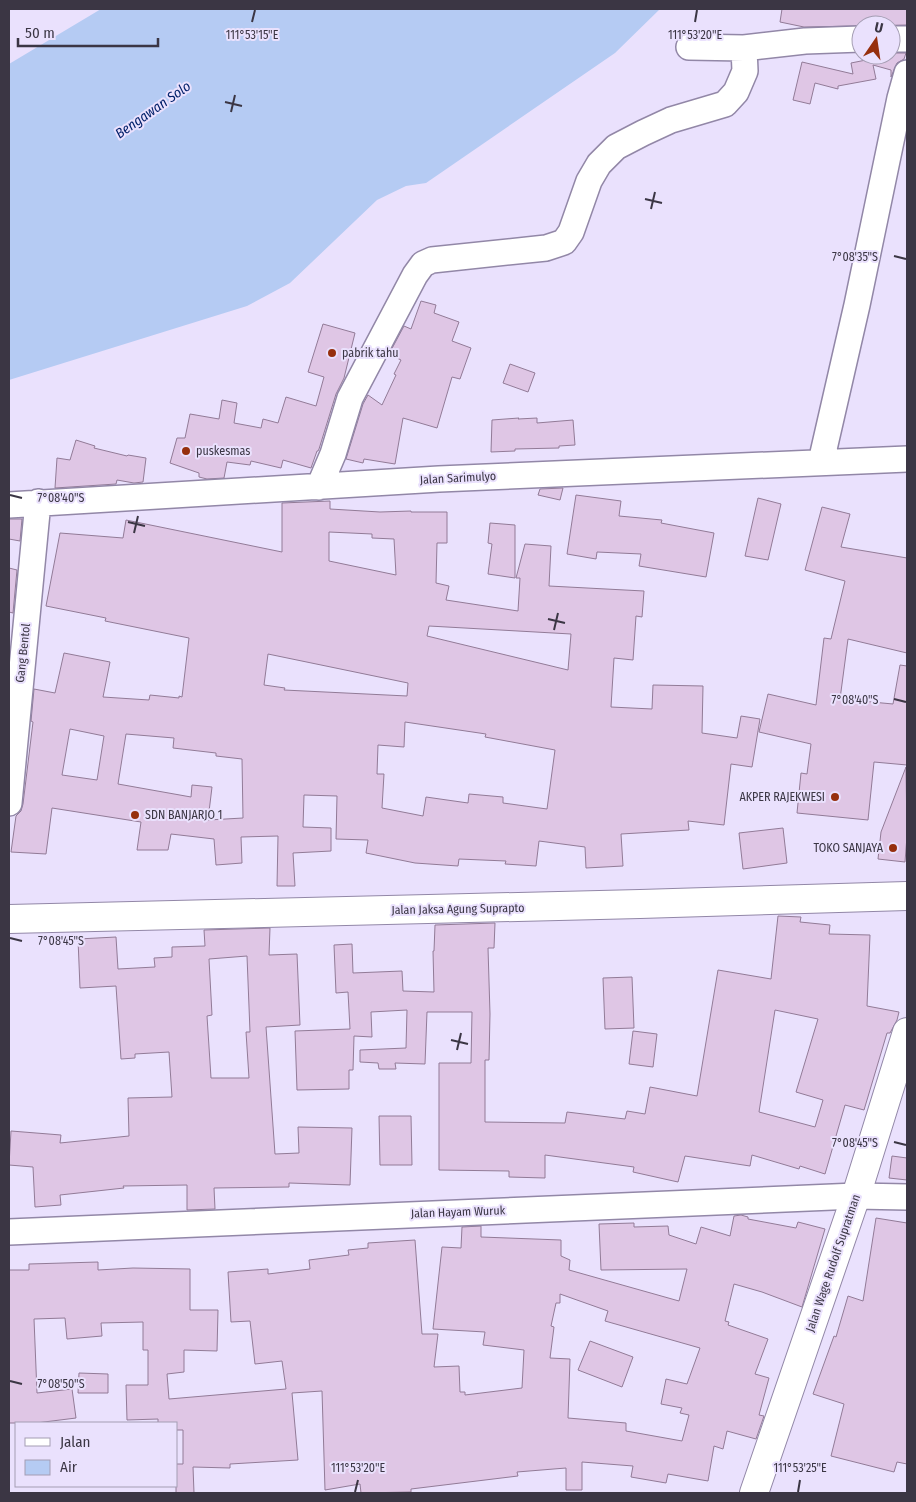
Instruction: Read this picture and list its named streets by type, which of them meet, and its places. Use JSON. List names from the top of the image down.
{
  "streets": {
    "main road": ["Jalan Jaksa Agung Suprapto", "Jalan Wage Rudolf Supratman"],
    "street": ["Jalan Sarimulyo", "Gang Bentol", "Jalan Hayam Wuruk"]
  },
  "crossings": [
    ["Jalan Sarimulyo", "Gang Bentol"],
    ["Jalan Hayam Wuruk", "Jalan Wage Rudolf Supratman"]
  ],
  "water": ["Bengawan Solo"],
  "places": [
    "pabrik tahu",
    "puskesmas",
    "AKPER RAJEKWESI",
    "SDN BANJARJO 1",
    "TOKO SANJAYA"
  ],
  "legend": ["Jalan", "Air"],
  "scale_bar": "50 m",
  "north": "top",
  "coordinates": [
    "111°53'15\"E",
    "111°53'20\"E",
    "7°08'35\"S",
    "7°08'40\"S",
    "7°08'45\"S",
    "7°08'50\"S",
    "111°53'25\"E"
  ]
}
